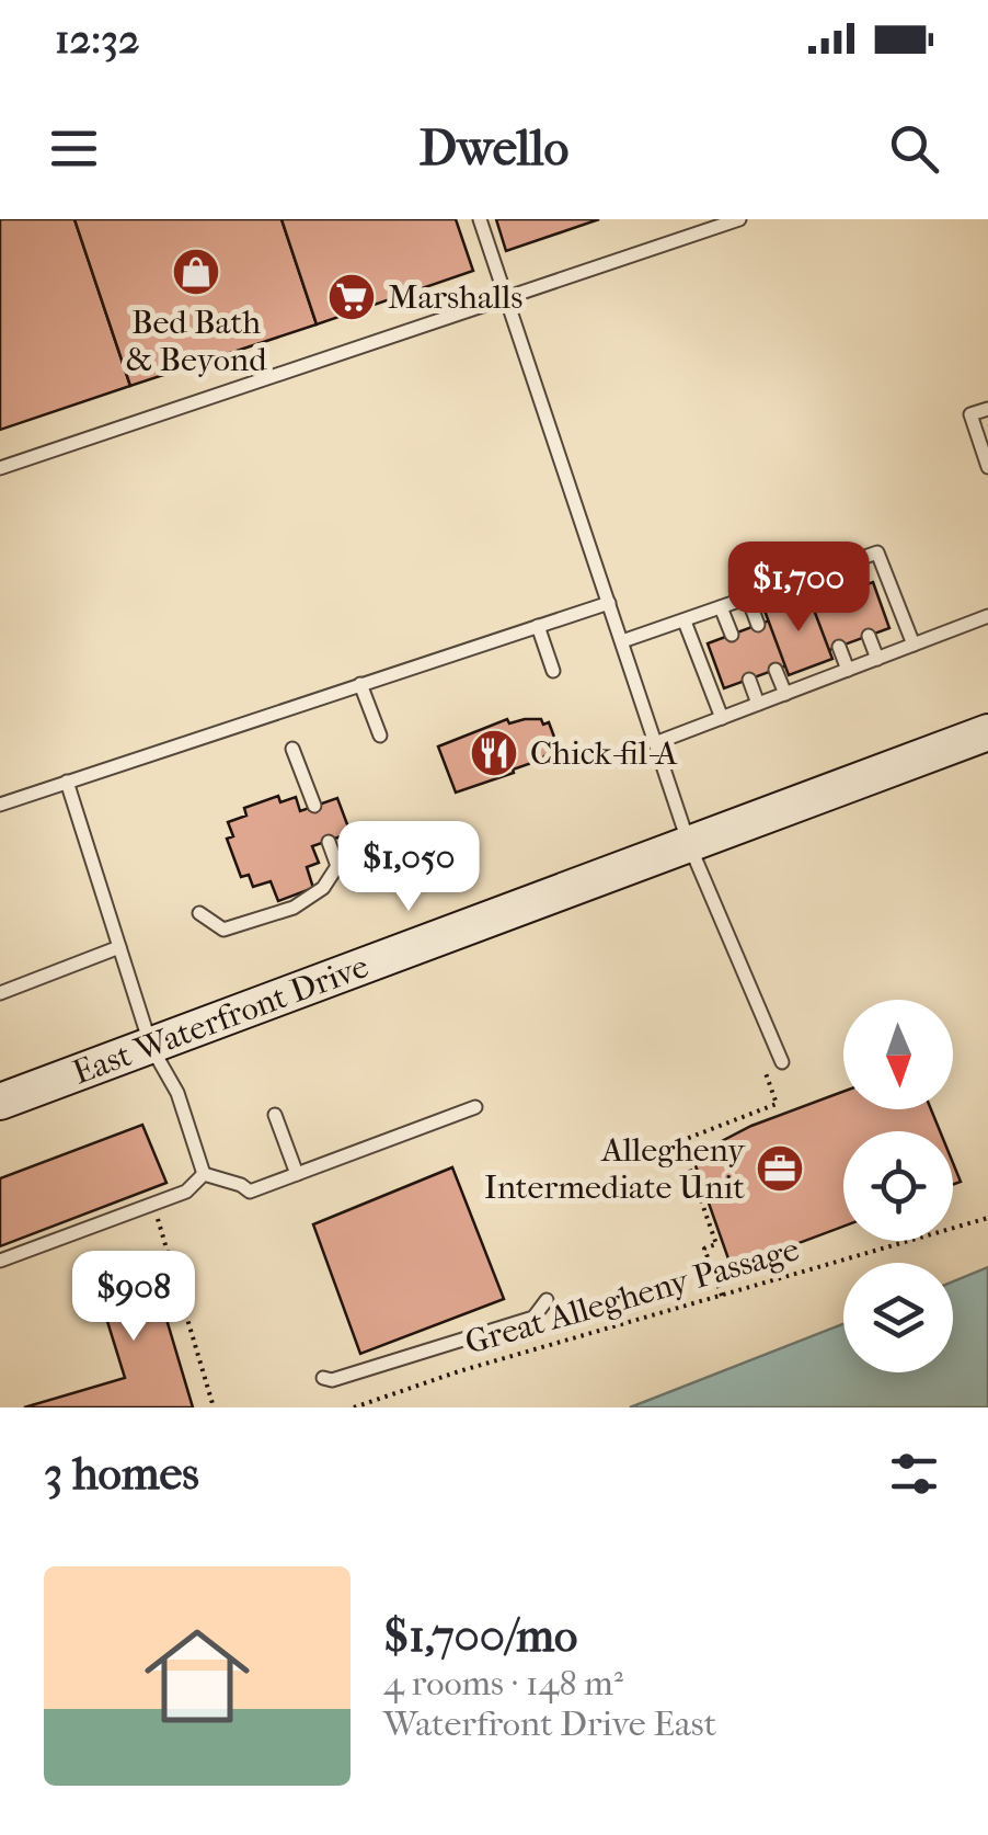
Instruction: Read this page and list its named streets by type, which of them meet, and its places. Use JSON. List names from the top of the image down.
{
  "streets": {
    "street": ["East Waterfront Drive"],
    "path": ["Great Allegheny Passage"]
  },
  "places": {
    "shop": ["Bed Bath & Beyond"],
    "supermarket": ["Marshalls"],
    "restaurant": ["Chick-fil-A"],
    "office": ["Allegheny Intermediate Unit"]
  },
  "north": "bottom",
  "page": {
    "status": "12:32",
    "header": "Dwello",
    "price": ["$1,700", "$1,050", "$908"],
    "heading": "3 homes",
    "list": [
      {
        "name": "$1,700/mo",
        "note": "4 rooms · 148 m² · Waterfront Drive East"
      }
    ]
  }
}
